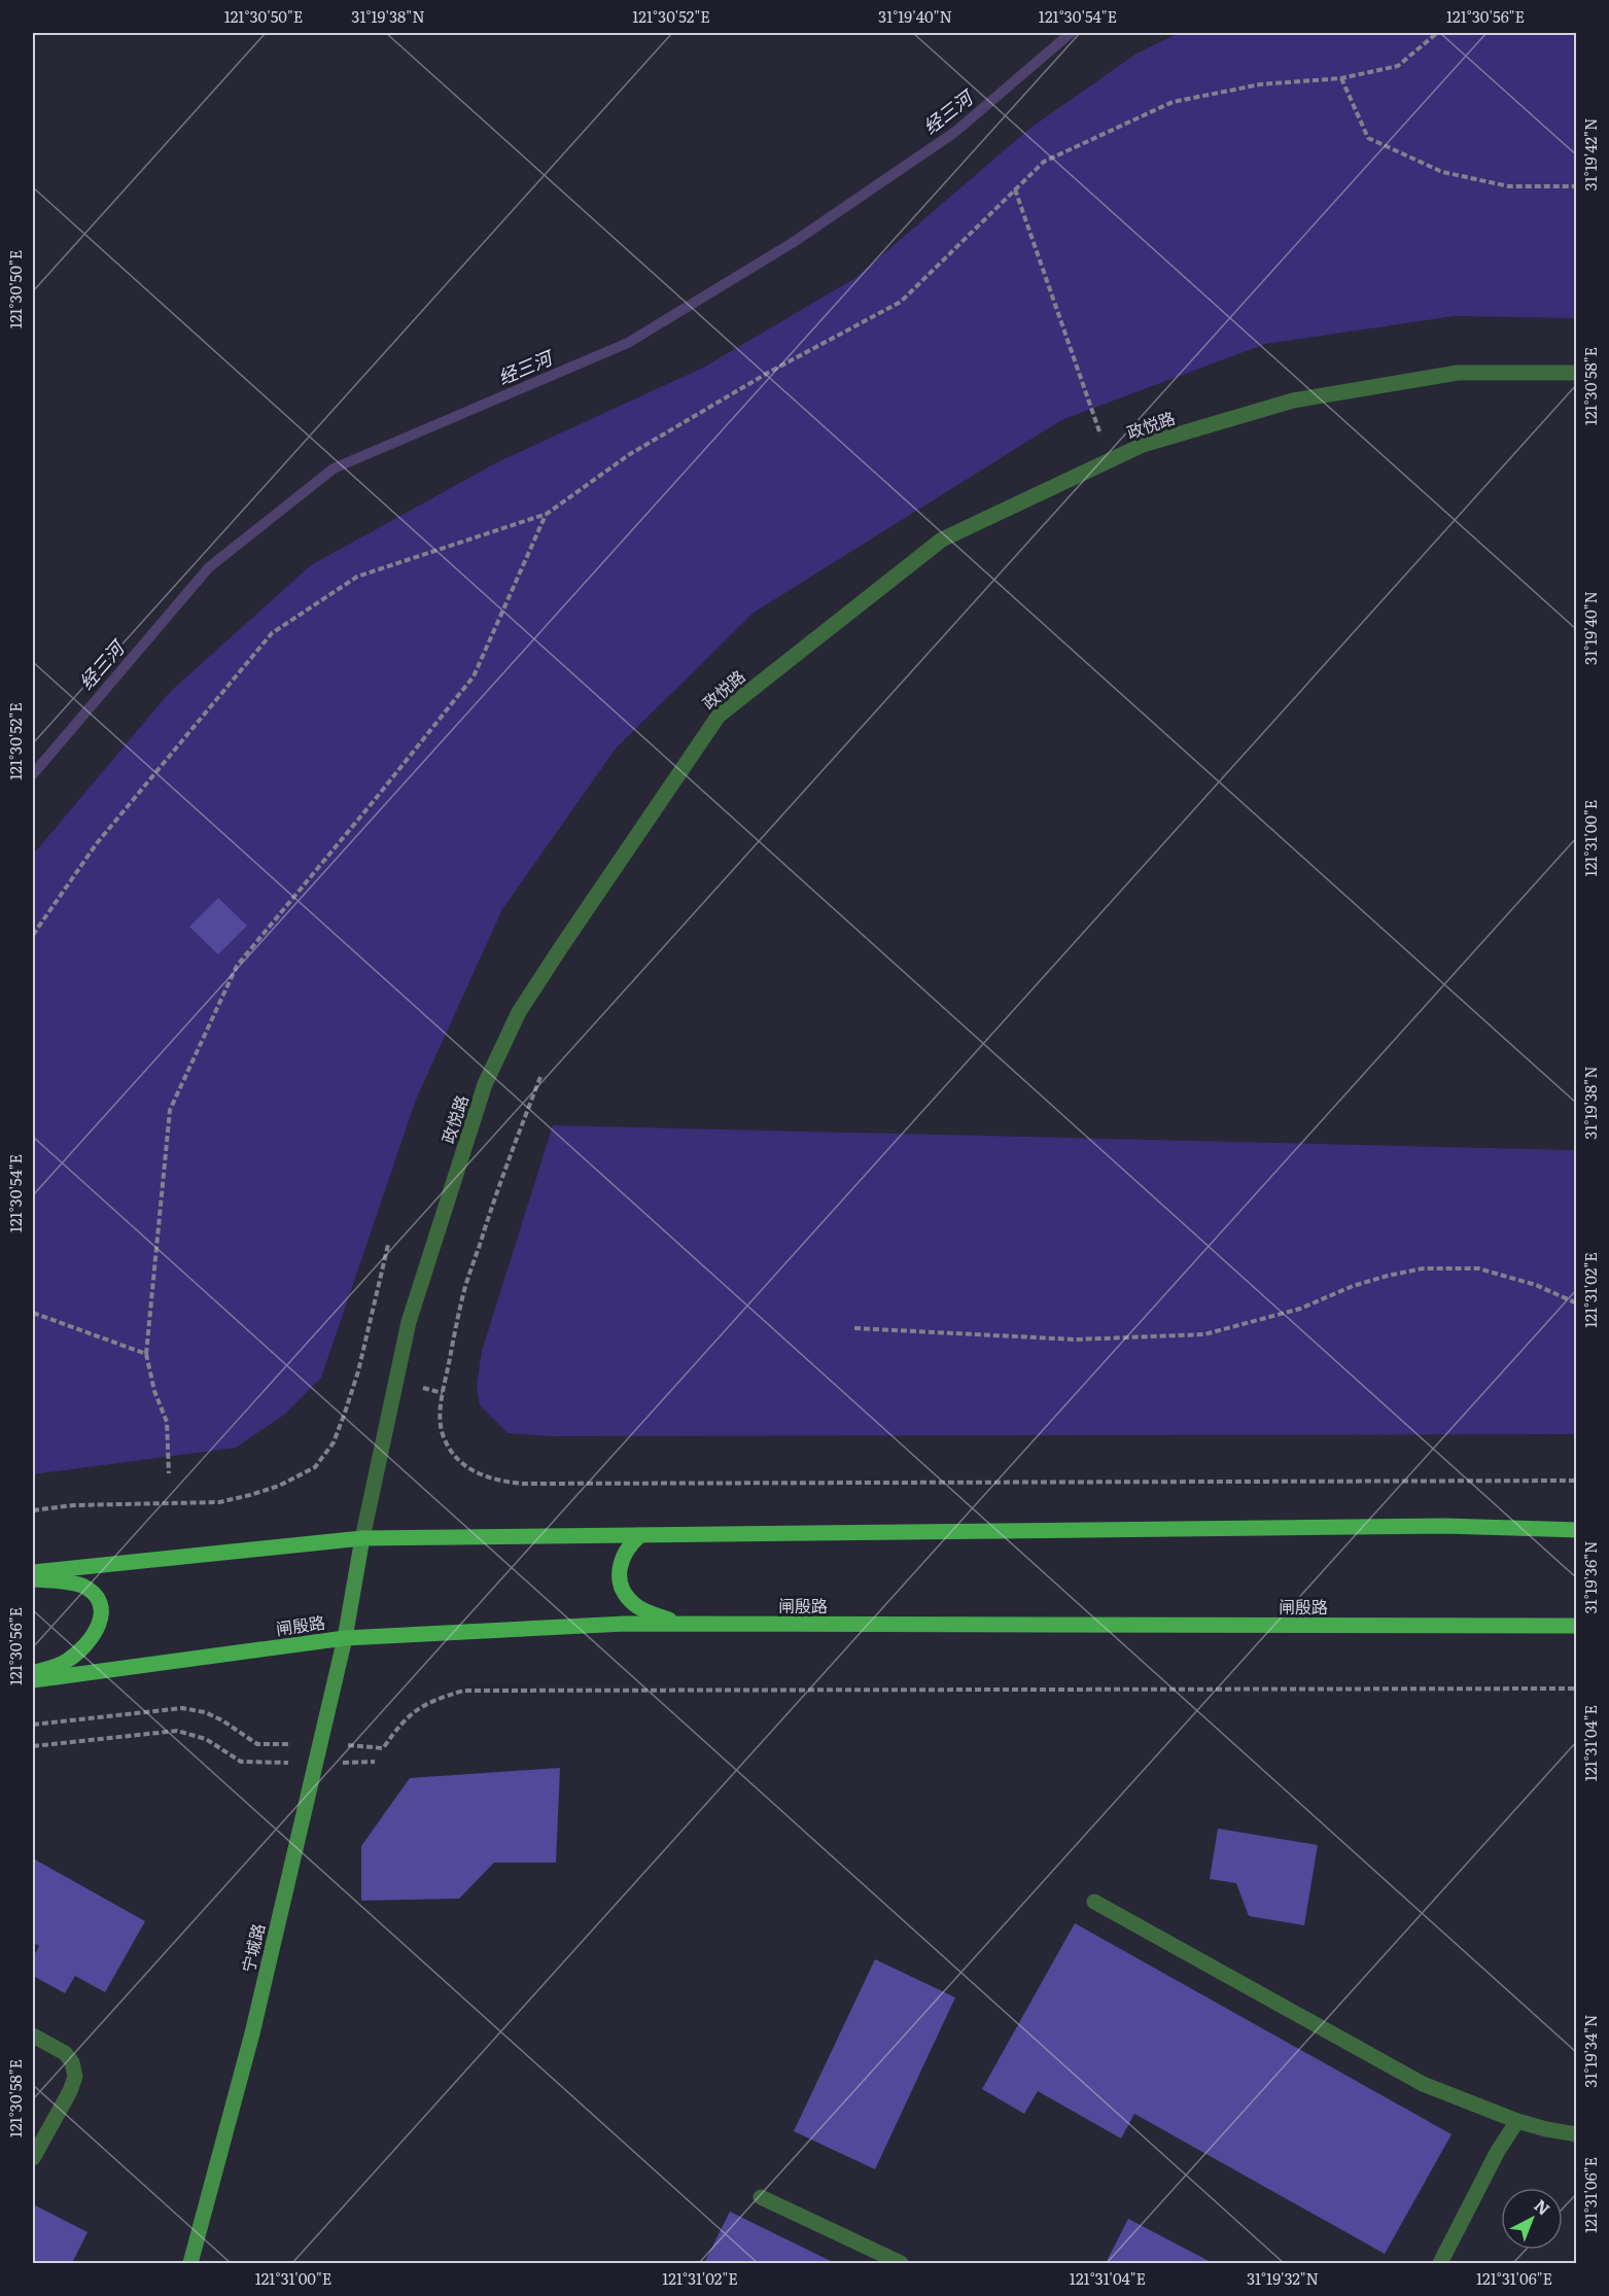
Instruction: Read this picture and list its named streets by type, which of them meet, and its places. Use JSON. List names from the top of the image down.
{
  "streets": {
    "main road": ["闸殷路"],
    "street": ["政悦路", "宁城路"]
  },
  "crossings": [
    ["政悦路", "宁城路"],
    ["闸殷路", "宁城路"]
  ],
  "water": ["经三河"],
  "north": "top right",
  "coordinates": [
    "121°30'50\"E",
    "31°19'38\"N",
    "121°30'52\"E",
    "31°19'40\"N",
    "121°30'54\"E",
    "121°30'56\"E",
    "31°19'42\"N",
    "121°30'58\"E",
    "121°31'00\"E",
    "121°31'02\"E",
    "31°19'36\"N",
    "121°31'04\"E",
    "31°19'34\"N",
    "121°31'06\"E",
    "31°19'32\"N"
  ]
}
